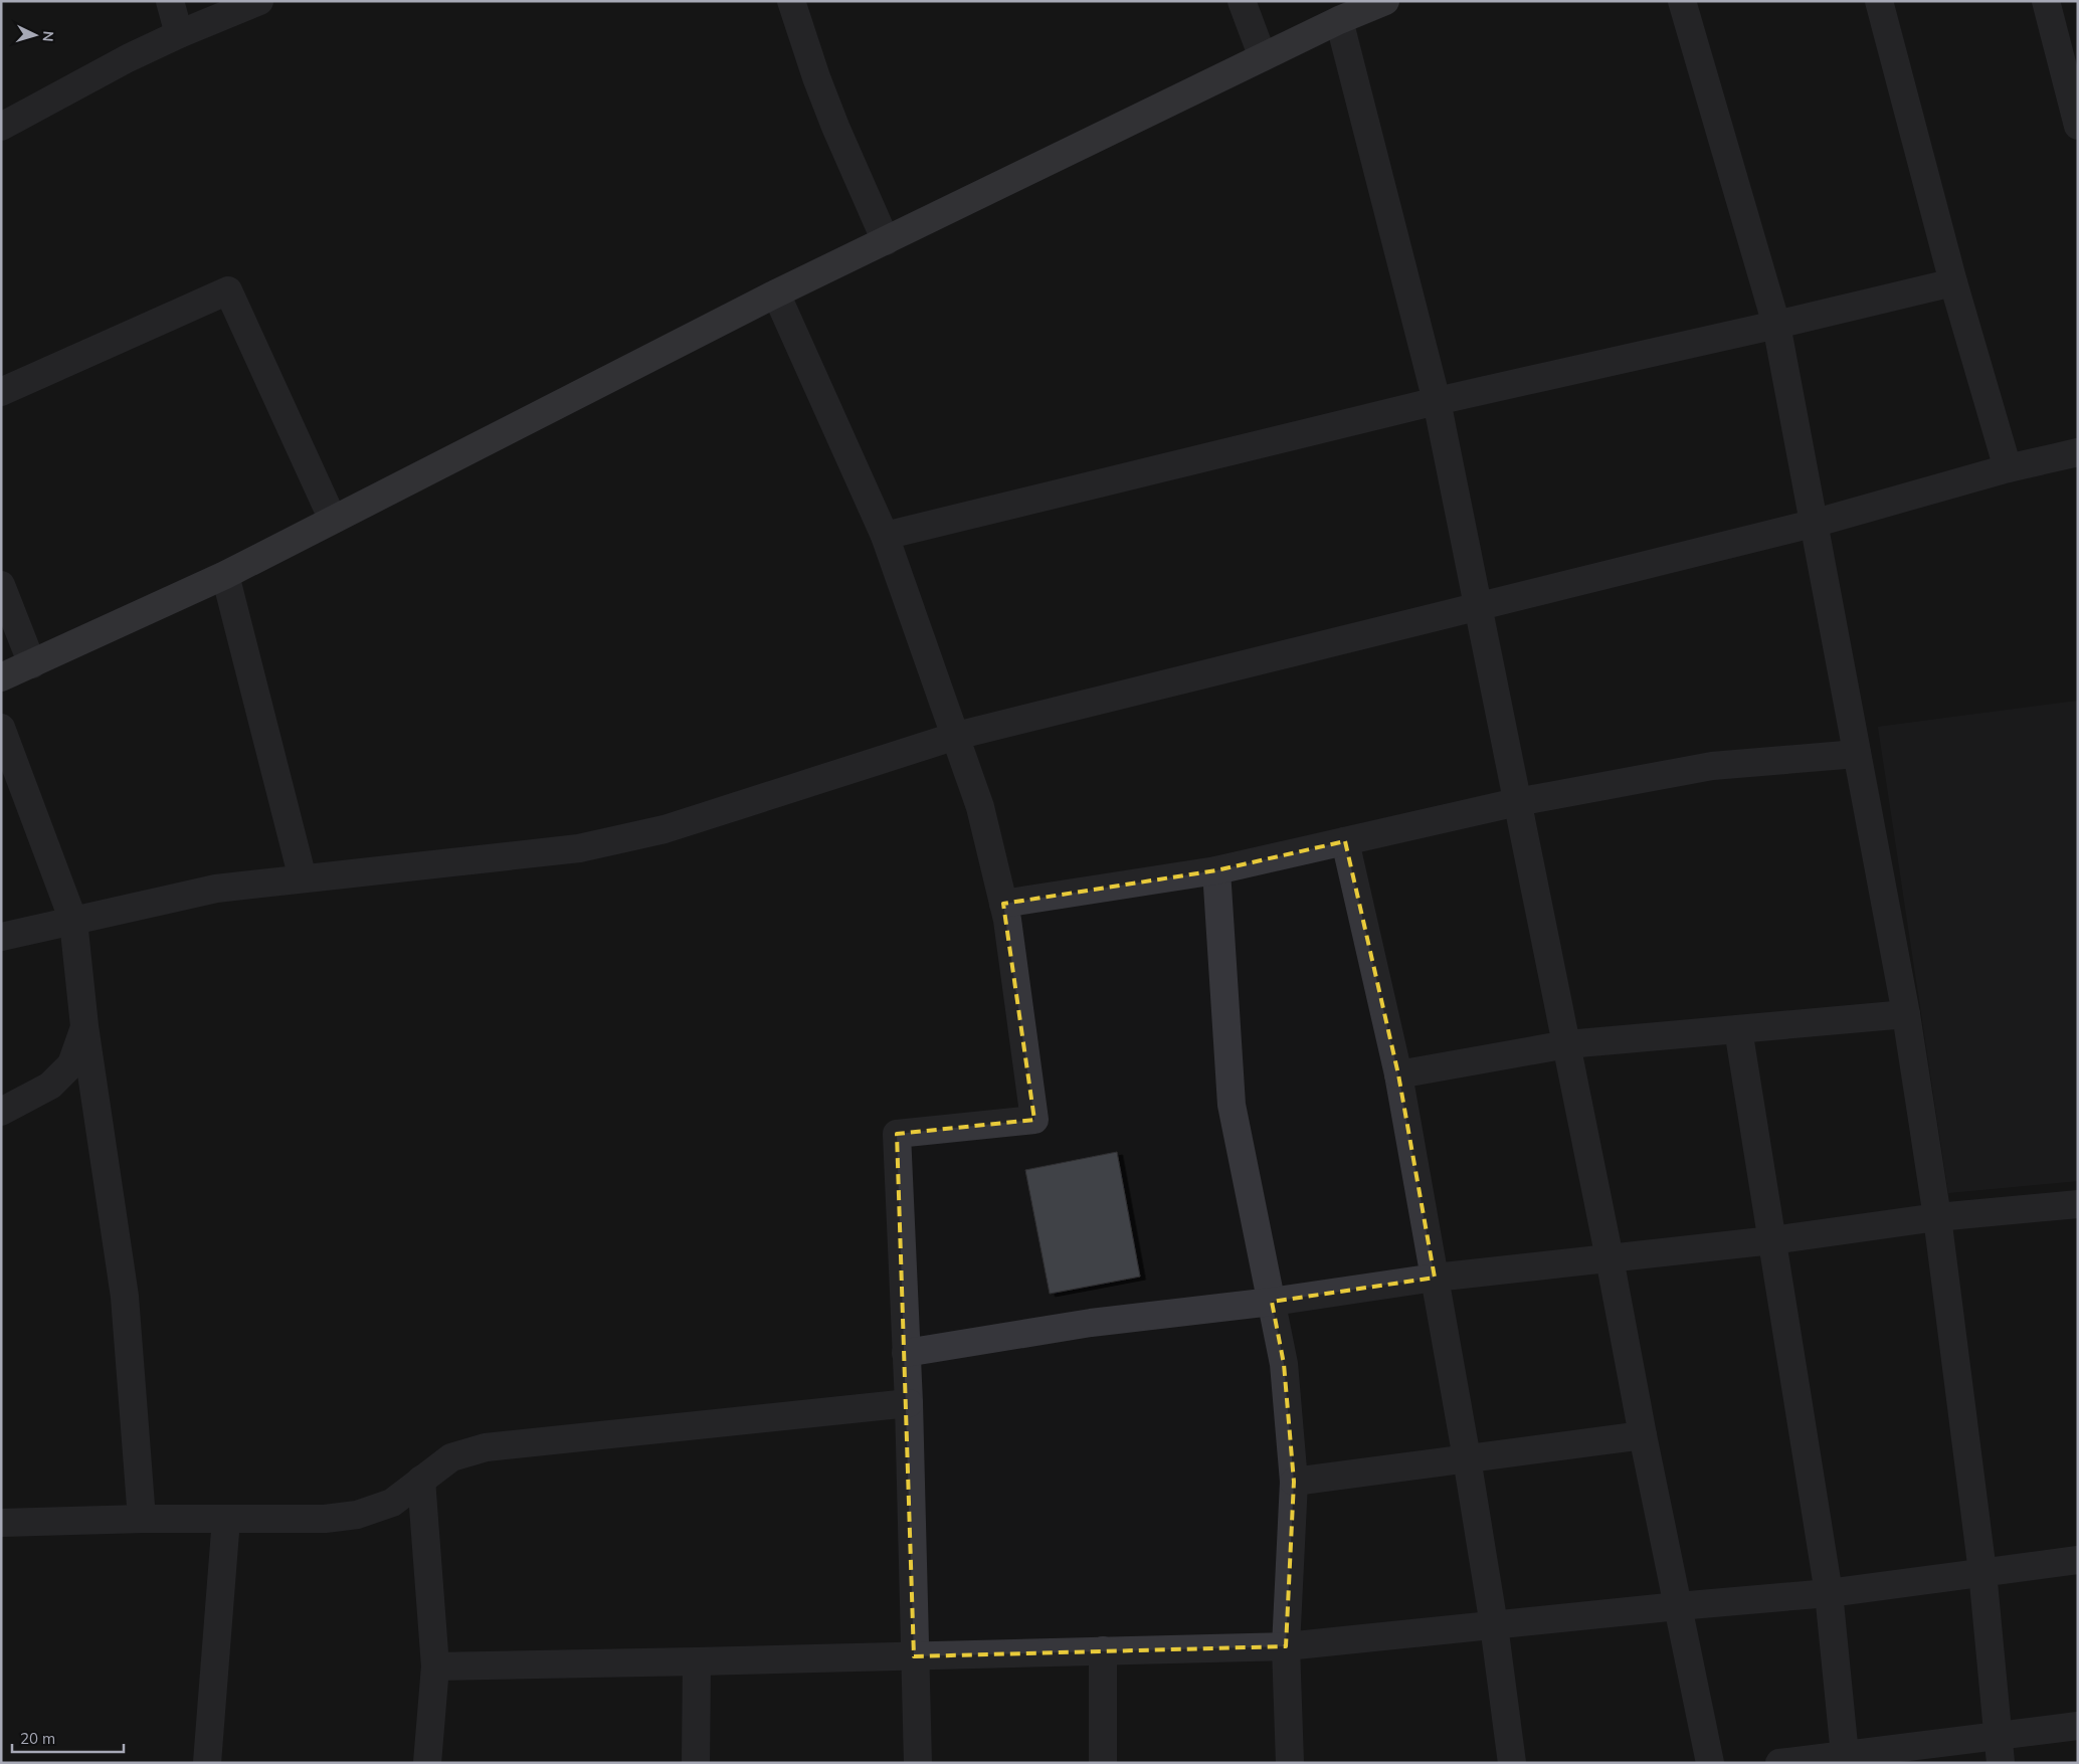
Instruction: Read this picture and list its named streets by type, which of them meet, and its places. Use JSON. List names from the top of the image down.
{
  "scale_bar": "20 m",
  "north": "right"
}
